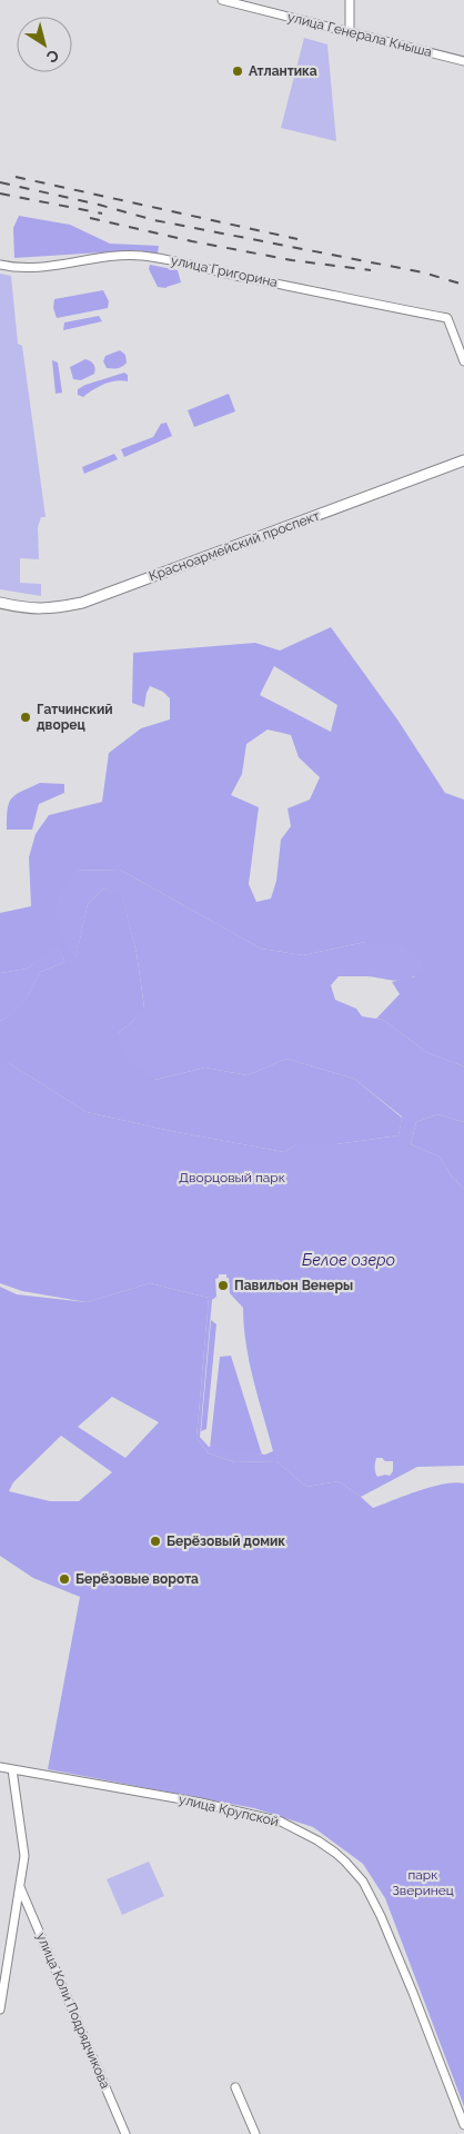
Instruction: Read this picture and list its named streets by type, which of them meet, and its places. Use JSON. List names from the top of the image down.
{
  "streets": {
    "main road": ["Красноармейский проспект"],
    "street": [
      "улица Генерала Кныша",
      "улица Григорина",
      "улица Крупской",
      "улица Коли Подрядчикова"
    ]
  },
  "water": ["Белое озеро"],
  "parks": ["Дворцовый парк", "парк Зверинец"],
  "places": [
    "Атлантика",
    "Гатчинский дворец",
    "Павильон Венеры",
    "Берёзовый домик",
    "Берёзовые ворота"
  ],
  "north": "bottom right"
}
